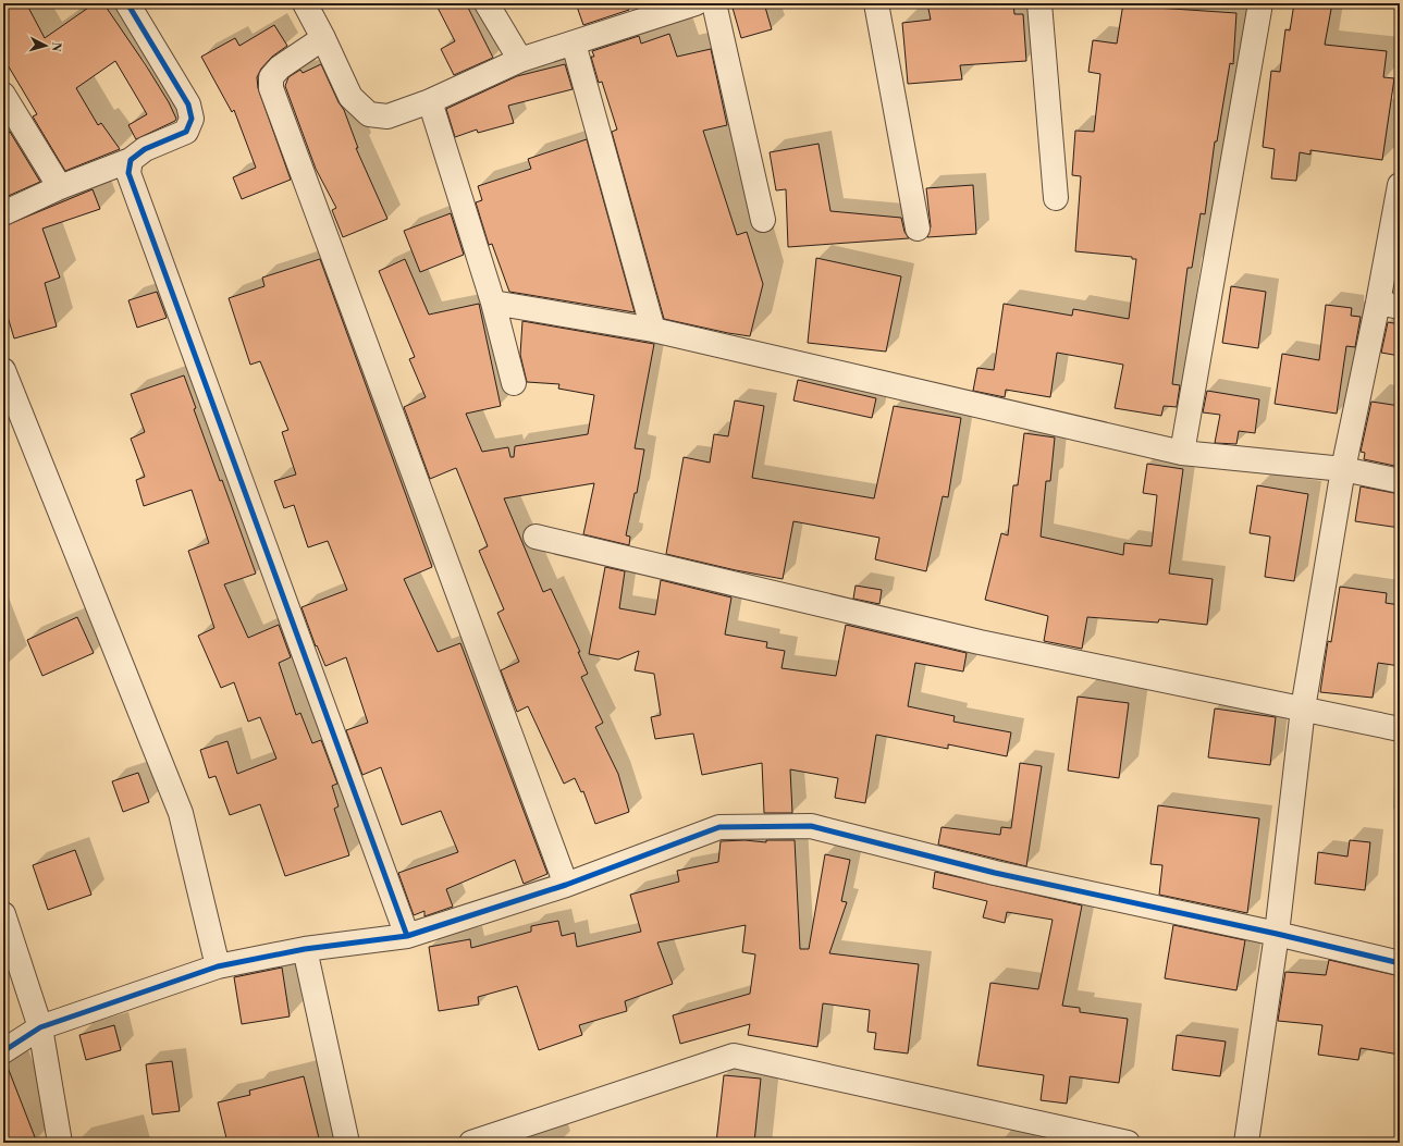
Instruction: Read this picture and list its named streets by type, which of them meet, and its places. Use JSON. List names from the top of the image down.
{
  "north": "right"
}
